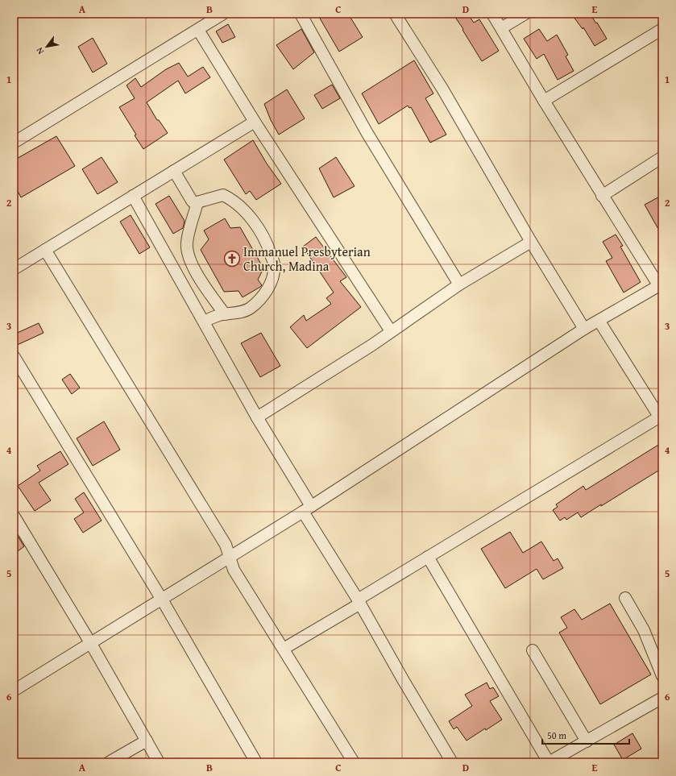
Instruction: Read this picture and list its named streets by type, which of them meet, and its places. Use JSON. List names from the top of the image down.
{
  "places": {
    "church": ["Immanuel Presbyterian Church, Madina"]
  },
  "scale_bar": "50 m",
  "north": "bottom left",
  "grid": {
    "columns": [
      "A",
      "B",
      "C",
      "D",
      "E"
    ],
    "rows": [
      "1",
      "2",
      "3",
      "4",
      "5",
      "6"
    ]
  }
}
